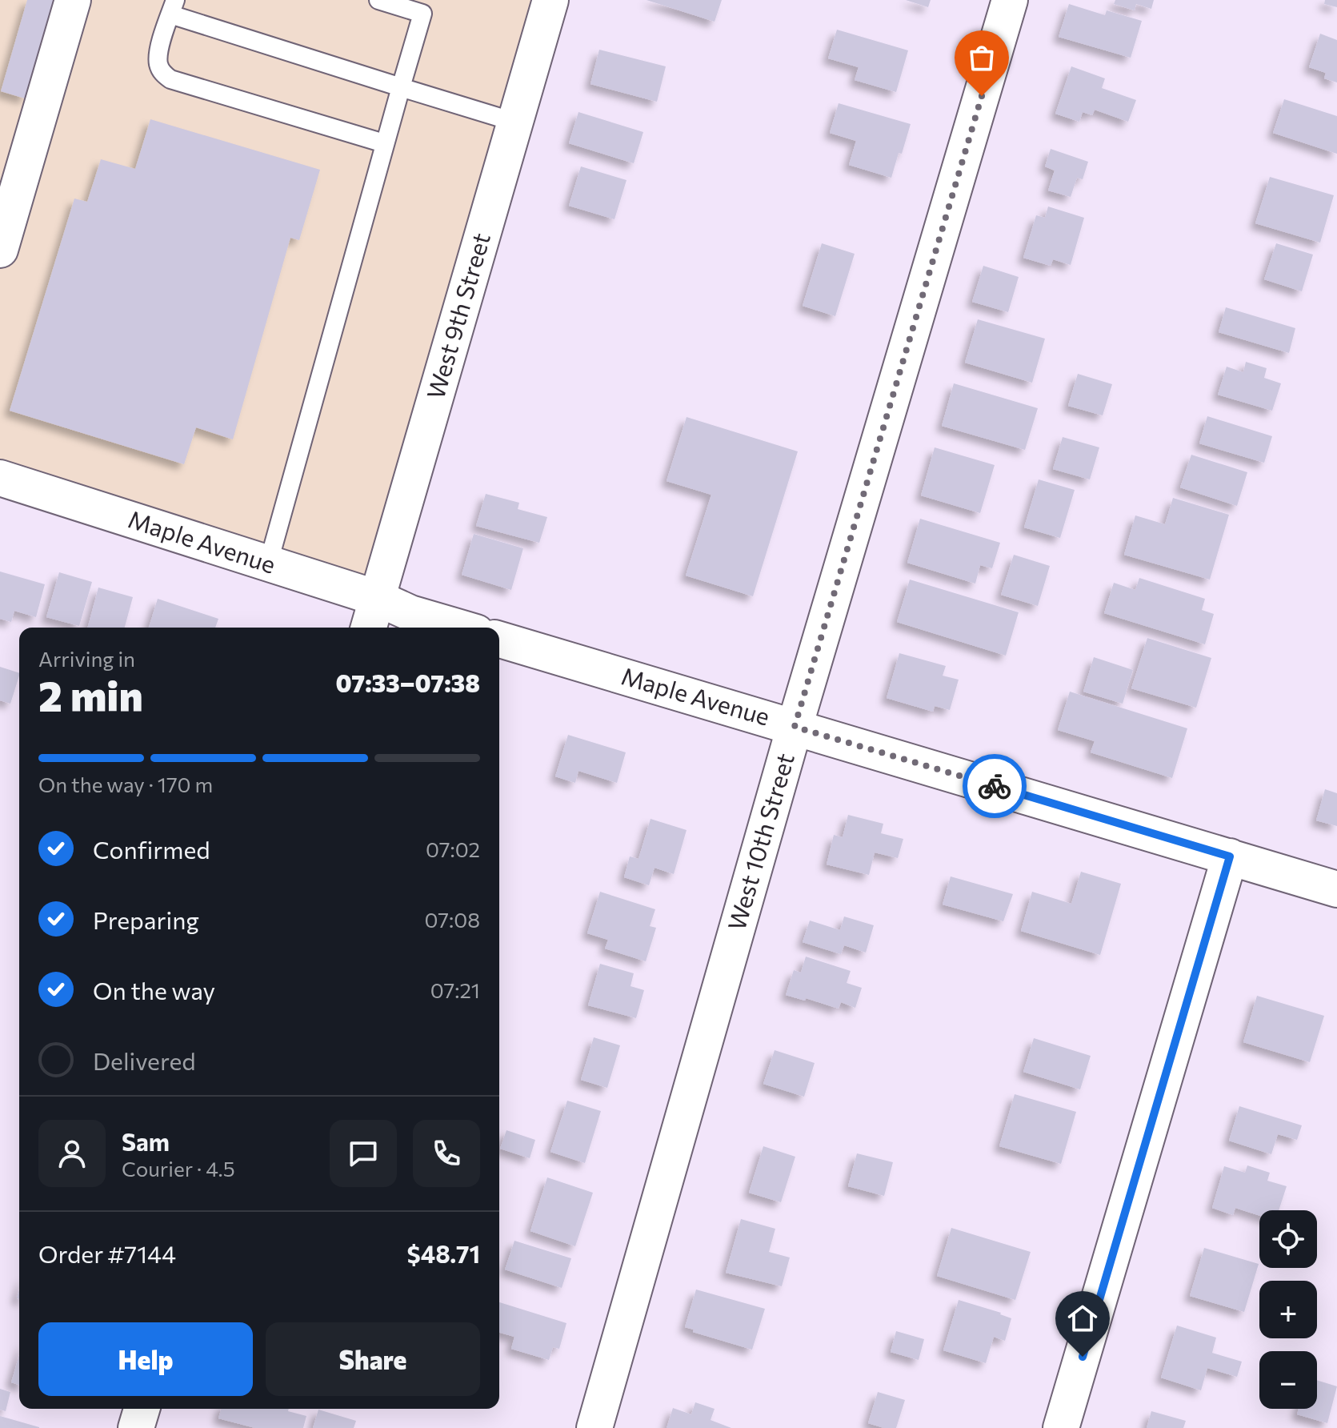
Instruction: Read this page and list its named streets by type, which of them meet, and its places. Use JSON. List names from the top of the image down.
{
  "streets": {
    "street": ["West 9th Street", "Maple Avenue", "West 10th Street"]
  },
  "crossings": [
    ["West 9th Street", "Maple Avenue"],
    ["Maple Avenue", "West 10th Street"]
  ],
  "page": {
    "heading": ["2 min", "Arriving in", "07:33–07:38"],
    "panel": [
      "Sam",
      "Courier · 4.5",
      "Order #7144",
      "$48.71"
    ],
    "bar": "On the way · 170 m",
    "list": [
      ["Confirmed", "07:02"],
      ["Preparing", "07:08"],
      ["On the way", "07:21"],
      "Delivered"
    ],
    "map_buttons": ["+", "−"],
    "buttons": ["Help", "Share"]
  }
}
